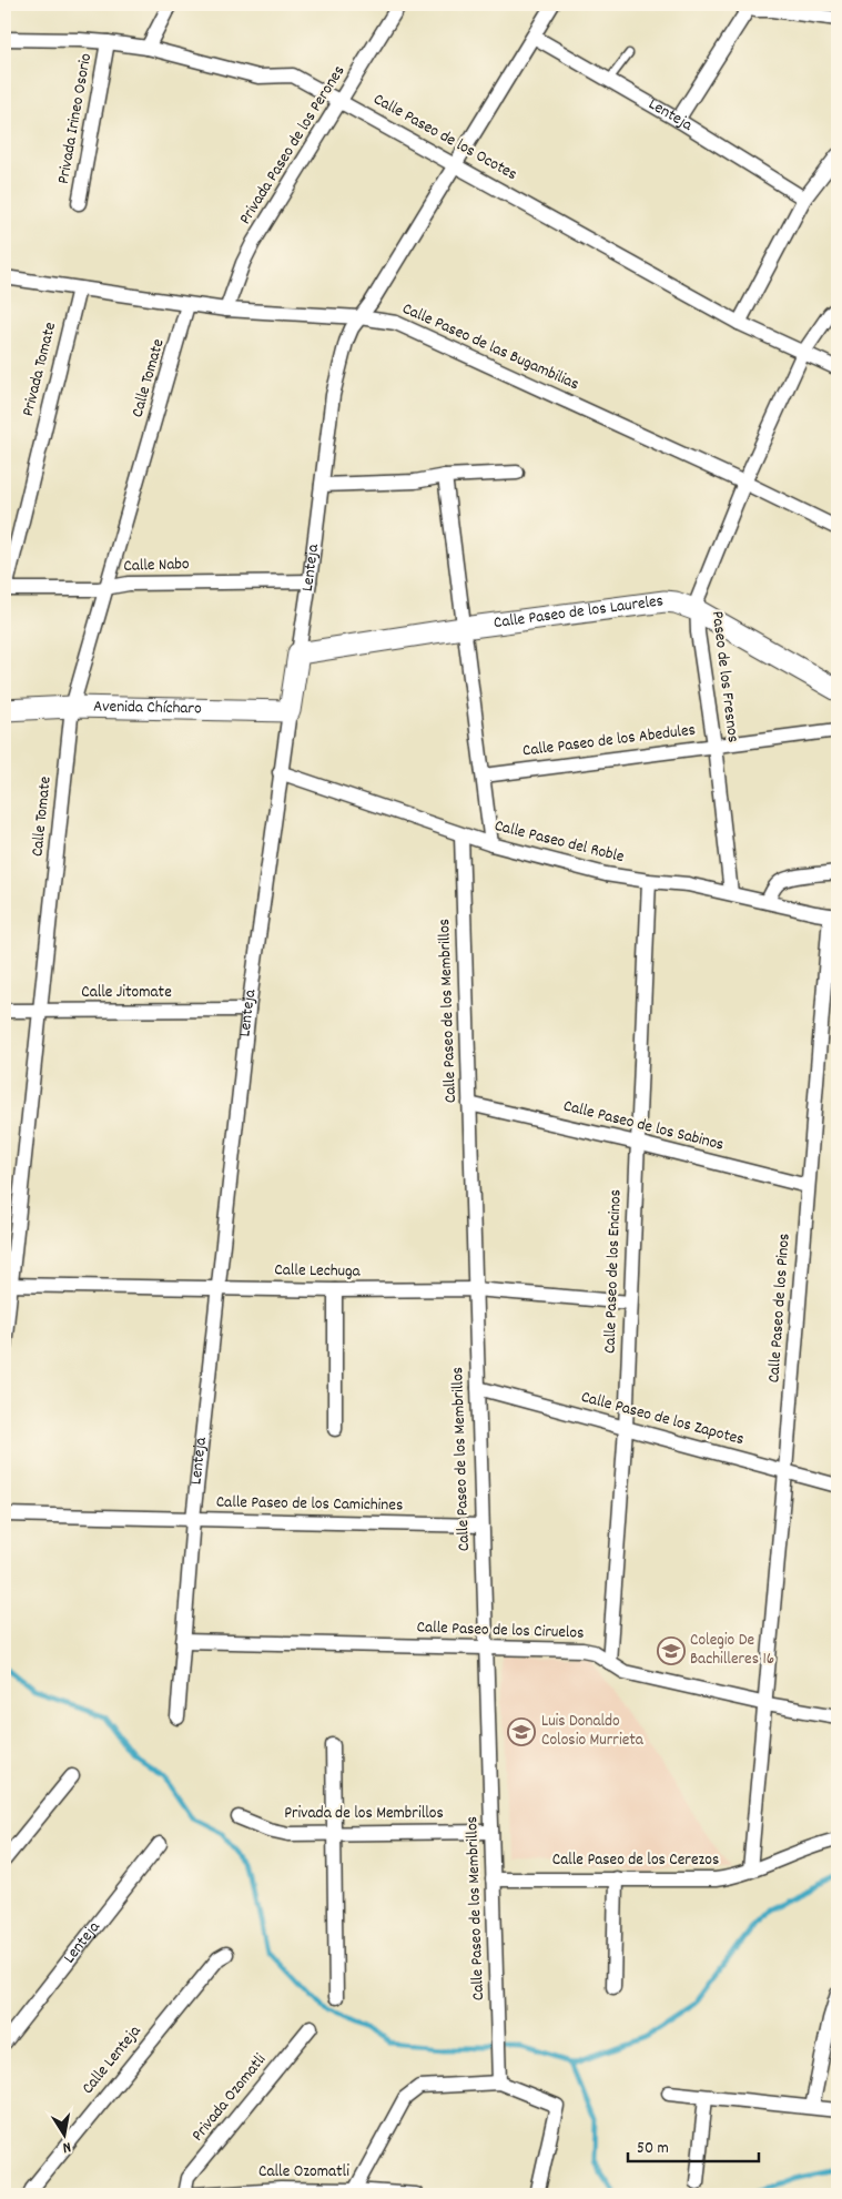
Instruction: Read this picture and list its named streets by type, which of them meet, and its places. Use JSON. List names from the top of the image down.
{
  "streets": {
    "street": [
      "Lenteja",
      "Privada Irineo Osorio",
      "Calle Paseo de los Ocotes",
      "Privada Paseo de los Perones",
      "Calle Paseo de las Bugambilias",
      "Privada Tomate",
      "Calle Tomate",
      "Calle Nabo",
      "Calle Paseo de los Laureles",
      "Paseo de los Fresnos",
      "Avenida Chícharo",
      "Calle Paseo de los Abedules",
      "Calle Paseo del Roble",
      "Calle Jitomate",
      "Calle Paseo de los Membrillos",
      "Calle Paseo de los Sabinos",
      "Calle Lechuga",
      "Calle Paseo de los Encinos",
      "Calle Paseo de los Pinos",
      "Calle Paseo de los Zapotes",
      "Calle Paseo de los Camichines",
      "Calle Paseo de los Ciruelos",
      "Privada de los Membrillos",
      "Calle Paseo de los Cerezos",
      "Calle Lenteja",
      "Privada Ozomatli",
      "Calle Ozomatli"
    ]
  },
  "crossings": [
    ["Lenteja", "Calle Paseo de los Ocotes"],
    ["Lenteja", "Calle Paseo de las Bugambilias"],
    ["Lenteja", "Calle Nabo"],
    ["Lenteja", "Calle Paseo de los Laureles"],
    ["Lenteja", "Avenida Chícharo"],
    ["Lenteja", "Calle Paseo del Roble"],
    ["Lenteja", "Calle Jitomate"],
    ["Lenteja", "Calle Lechuga"],
    ["Lenteja", "Calle Paseo de los Camichines"],
    ["Lenteja", "Calle Paseo de los Ciruelos"],
    ["Privada Irineo Osorio", "Calle Paseo de los Ocotes"],
    ["Calle Paseo de los Ocotes", "Privada Paseo de los Perones"],
    ["Calle Paseo de los Ocotes", "Paseo de los Fresnos"],
    ["Privada Paseo de los Perones", "Calle Paseo de las Bugambilias"],
    ["Calle Paseo de las Bugambilias", "Privada Tomate"],
    ["Calle Paseo de las Bugambilias", "Calle Tomate"],
    ["Calle Paseo de las Bugambilias", "Paseo de los Fresnos"],
    ["Privada Tomate", "Calle Nabo"],
    ["Calle Tomate", "Calle Nabo"],
    ["Calle Tomate", "Avenida Chícharo"],
    ["Calle Tomate", "Calle Jitomate"],
    ["Calle Tomate", "Calle Lechuga"],
    ["Calle Paseo de los Laureles", "Paseo de los Fresnos"],
    ["Paseo de los Fresnos", "Calle Paseo de los Abedules"],
    ["Paseo de los Fresnos", "Calle Paseo del Roble"],
    ["Calle Paseo del Roble", "Calle Paseo de los Membrillos"],
    ["Calle Paseo del Roble", "Calle Paseo de los Encinos"],
    ["Calle Paseo del Roble", "Calle Paseo de los Pinos"],
    ["Calle Paseo de los Membrillos", "Calle Paseo de los Sabinos"],
    ["Calle Paseo de los Membrillos", "Calle Lechuga"],
    ["Calle Paseo de los Membrillos", "Calle Paseo de los Zapotes"],
    ["Calle Paseo de los Membrillos", "Calle Paseo de los Camichines"],
    ["Calle Paseo de los Membrillos", "Calle Paseo de los Ciruelos"],
    ["Calle Paseo de los Membrillos", "Privada de los Membrillos"],
    ["Calle Paseo de los Membrillos", "Calle Paseo de los Cerezos"],
    ["Calle Paseo de los Sabinos", "Calle Paseo de los Encinos"],
    ["Calle Paseo de los Sabinos", "Calle Paseo de los Pinos"],
    ["Calle Lechuga", "Calle Paseo de los Encinos"],
    ["Calle Paseo de los Encinos", "Calle Paseo de los Zapotes"],
    ["Calle Paseo de los Encinos", "Calle Paseo de los Ciruelos"],
    ["Calle Paseo de los Pinos", "Calle Paseo de los Zapotes"],
    ["Calle Paseo de los Pinos", "Calle Paseo de los Ciruelos"],
    ["Calle Paseo de los Pinos", "Calle Paseo de los Cerezos"]
  ],
  "places": {
    "school or university": ["Colegio De Bachilleres 16", "Luis Donaldo Colosio Murrieta"]
  },
  "scale_bar": "50 m",
  "north": "bottom"
}
